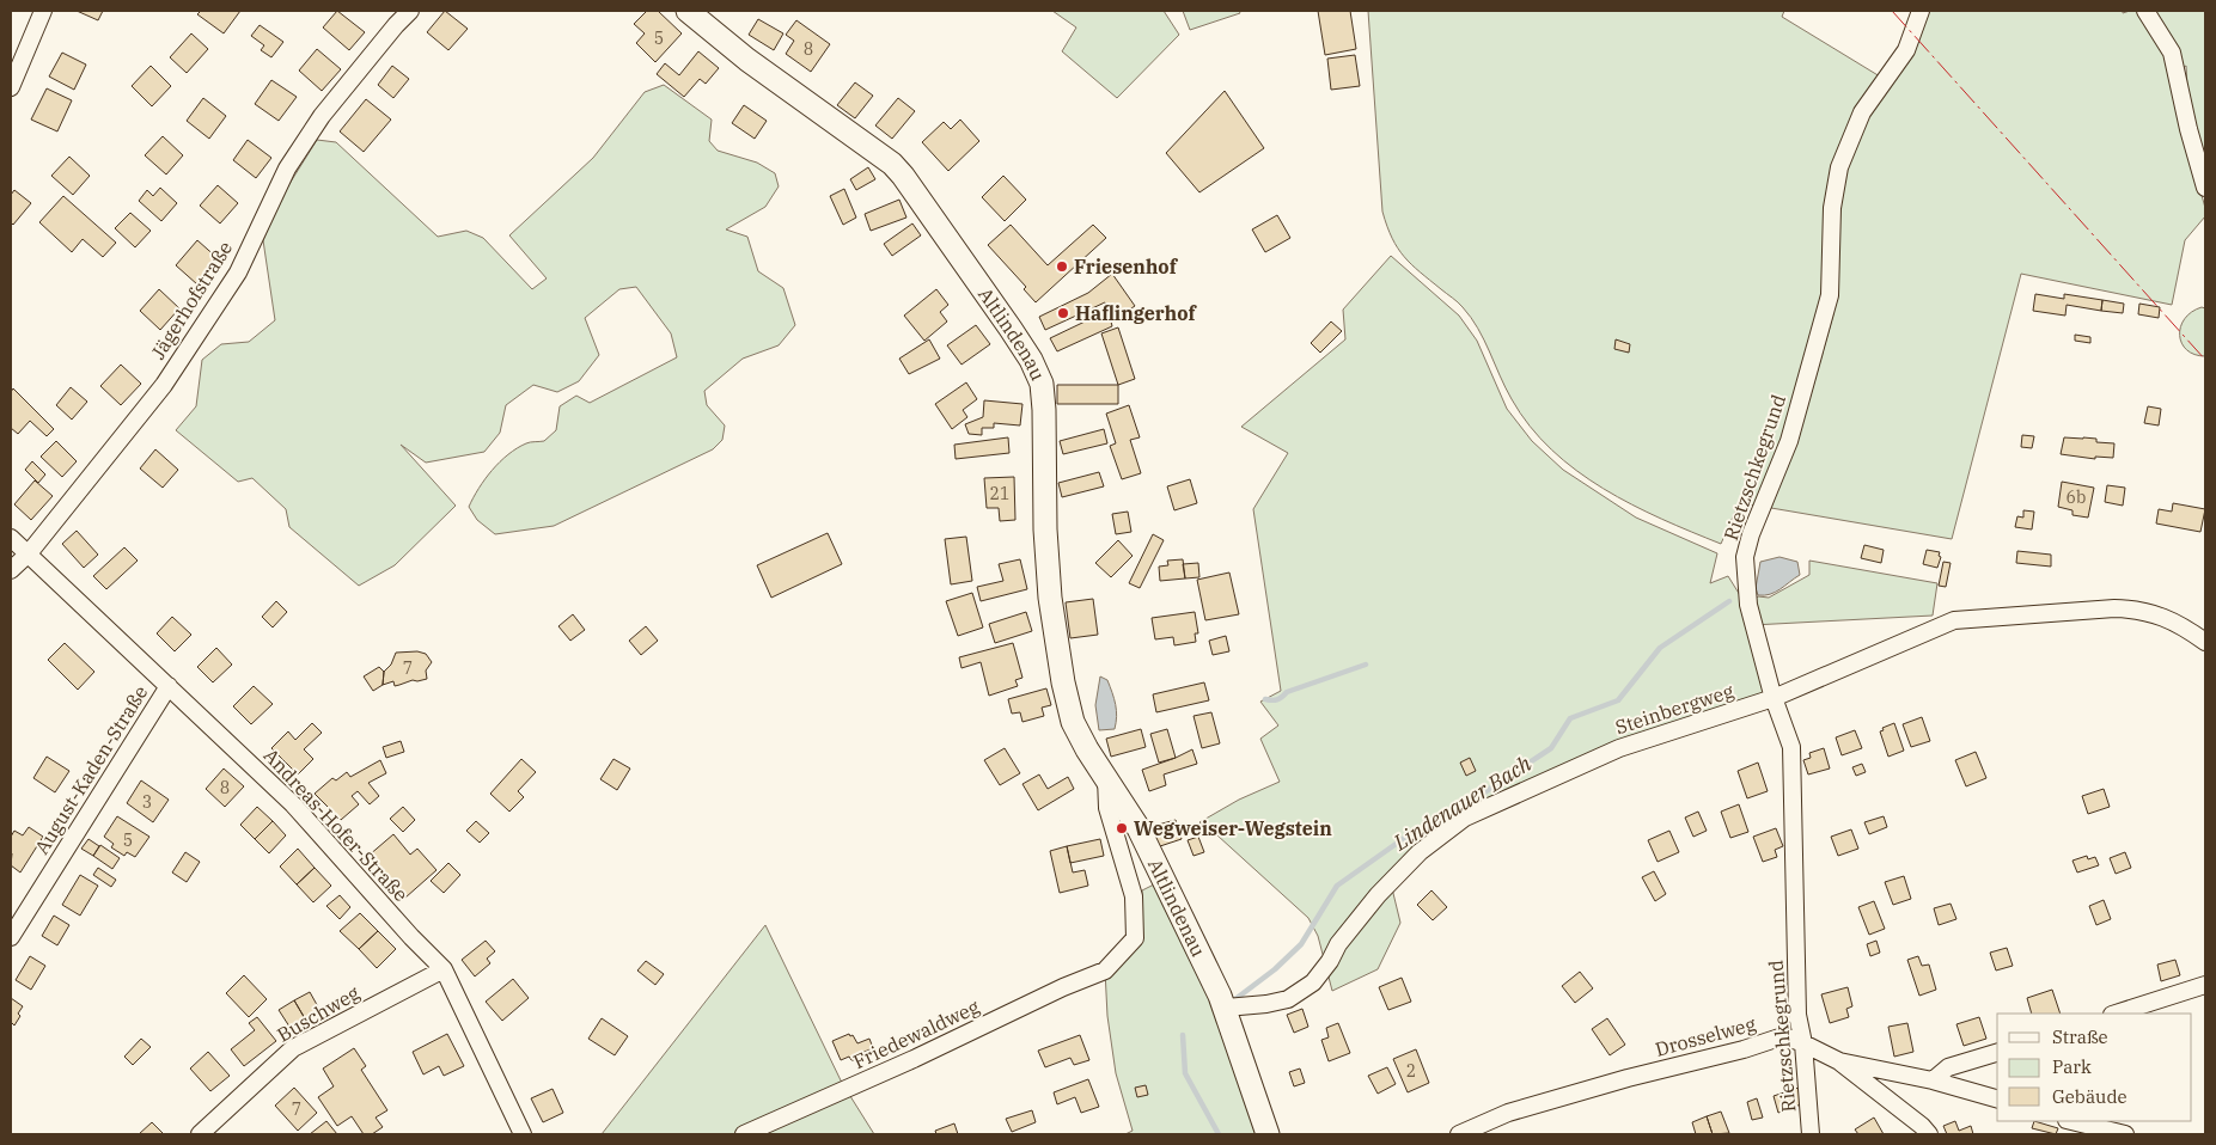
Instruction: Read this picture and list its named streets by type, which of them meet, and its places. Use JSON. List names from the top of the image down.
{
  "streets": {
    "street": [
      "Jägerhofstraße",
      "Altlindenau",
      "Rietzschkegrund",
      "Steinbergweg",
      "August-Kaden-Straße",
      "Andreas-Hofer-Straße",
      "Buschweg",
      "Friedewaldweg",
      "Drosselweg"
    ]
  },
  "crossings": [
    ["Jägerhofstraße", "Andreas-Hofer-Straße"],
    ["Altlindenau", "Steinbergweg"],
    ["Altlindenau", "Friedewaldweg"],
    ["Rietzschkegrund", "Steinbergweg"],
    ["Rietzschkegrund", "Drosselweg"],
    ["August-Kaden-Straße", "Andreas-Hofer-Straße"],
    ["Andreas-Hofer-Straße", "Buschweg"]
  ],
  "water": ["Lindenauer Bach"],
  "places": ["Friesenhof", "Haflingerhof", "Wegweiser-Wegstein"],
  "house_numbers": [
    "5",
    "8",
    "21",
    "6b",
    "7",
    "8",
    "3",
    "5",
    "2",
    "7"
  ],
  "legend": ["Straße", "Park", "Gebäude"]
}
